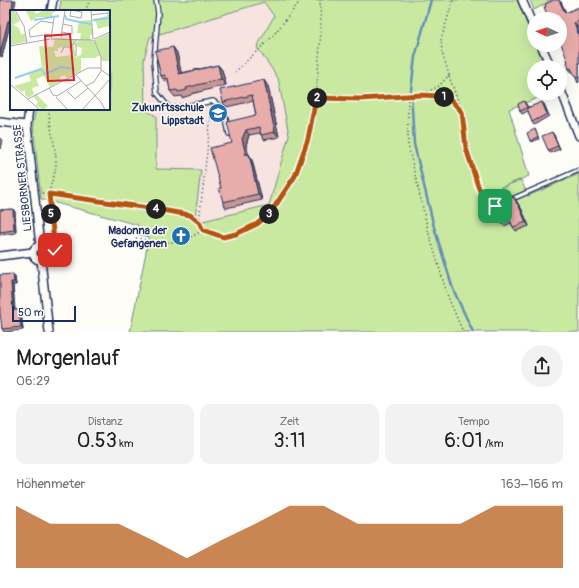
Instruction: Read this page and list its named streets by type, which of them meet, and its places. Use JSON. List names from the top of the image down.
{
  "streets": {
    "street": ["LIESBORNER STRASSE"]
  },
  "places": {
    "school or university": ["Zukunftsschule Lippstadt"],
    "church": ["Madonna der Gefangenen"]
  },
  "scale_bar": "50 m",
  "north": "left",
  "page": {
    "pins": [
      "1",
      "2",
      "4",
      "3",
      "5"
    ],
    "scale": "50 m",
    "heading": ["Morgenlauf", "06:29"],
    "stats": [
      ["Distanz", "0.53 km"],
      ["Zeit", "3:11"],
      ["Tempo", "6:01 /km"]
    ],
    "chart": ["Höhenmeter", "163–166 m"]
  }
}
